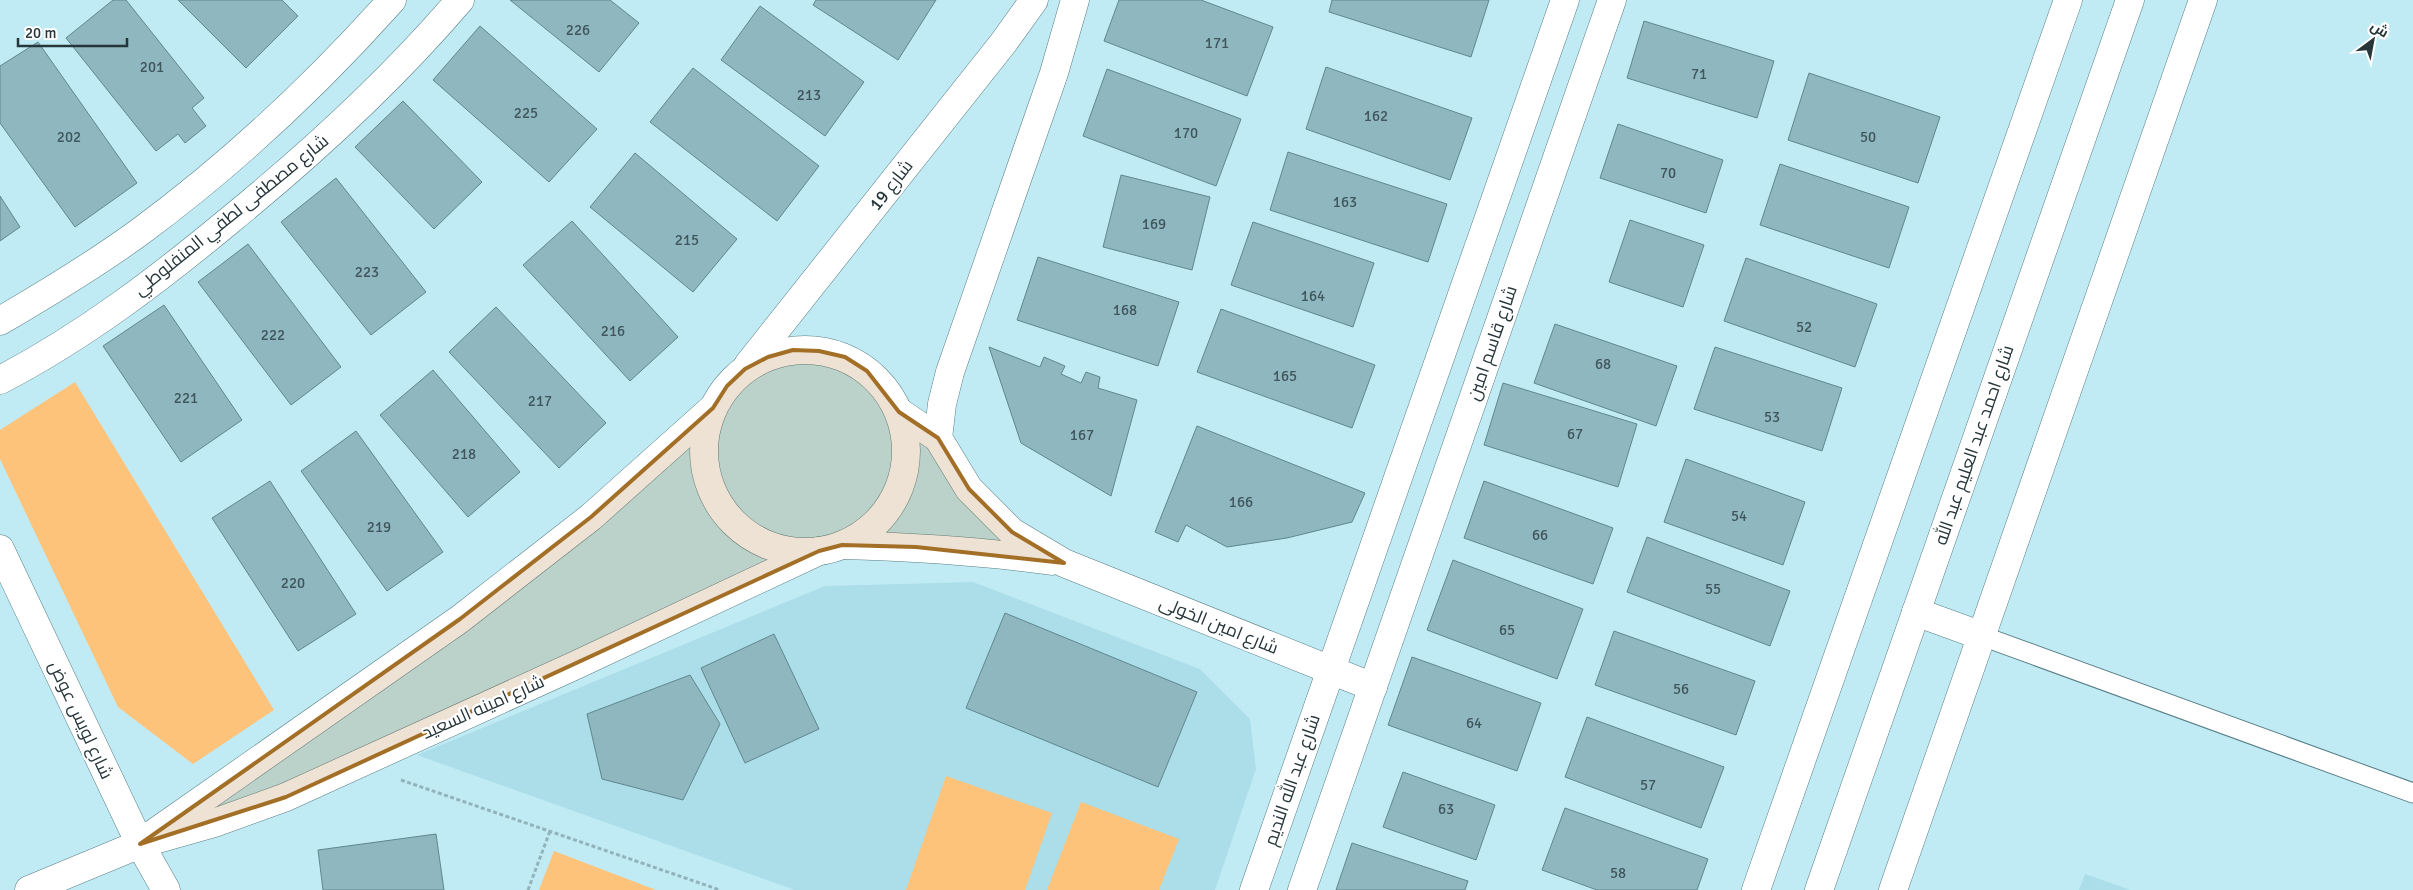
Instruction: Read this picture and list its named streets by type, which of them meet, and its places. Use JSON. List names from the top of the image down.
{
  "streets": {
    "street": [
      "شارع 19",
      "شارع مصطفى لطفي المنفلوطي",
      "شارع قاسم امين",
      "شارع احمد عبد العليم عبد الله",
      "شارع امين الخولى",
      "شارع امينه السعيد",
      "شارع لويس عوض",
      "شارع عبد الله النديم"
    ]
  },
  "crossings": [
    ["شارع قاسم امين", "شارع امين الخولى"],
    ["شارع امين الخولى", "شارع امينه السعيد"],
    ["شارع امين الخولى", "شارع عبد الله النديم"],
    ["شارع امينه السعيد", "شارع لويس عوض"]
  ],
  "house_numbers": [
    "226",
    "171",
    "201",
    "71",
    "213",
    "225",
    "162",
    "170",
    "202",
    "50",
    "70",
    "163",
    "169",
    "215",
    "223",
    "164",
    "168",
    "52",
    "216",
    "222",
    "68",
    "165",
    "221",
    "217",
    "53",
    "67",
    "167",
    "218",
    "166",
    "54",
    "219",
    "66",
    "220",
    "55",
    "65",
    "56",
    "64",
    "57",
    "63",
    "58"
  ],
  "scale_bar": "20 m",
  "north": "top right"
}
